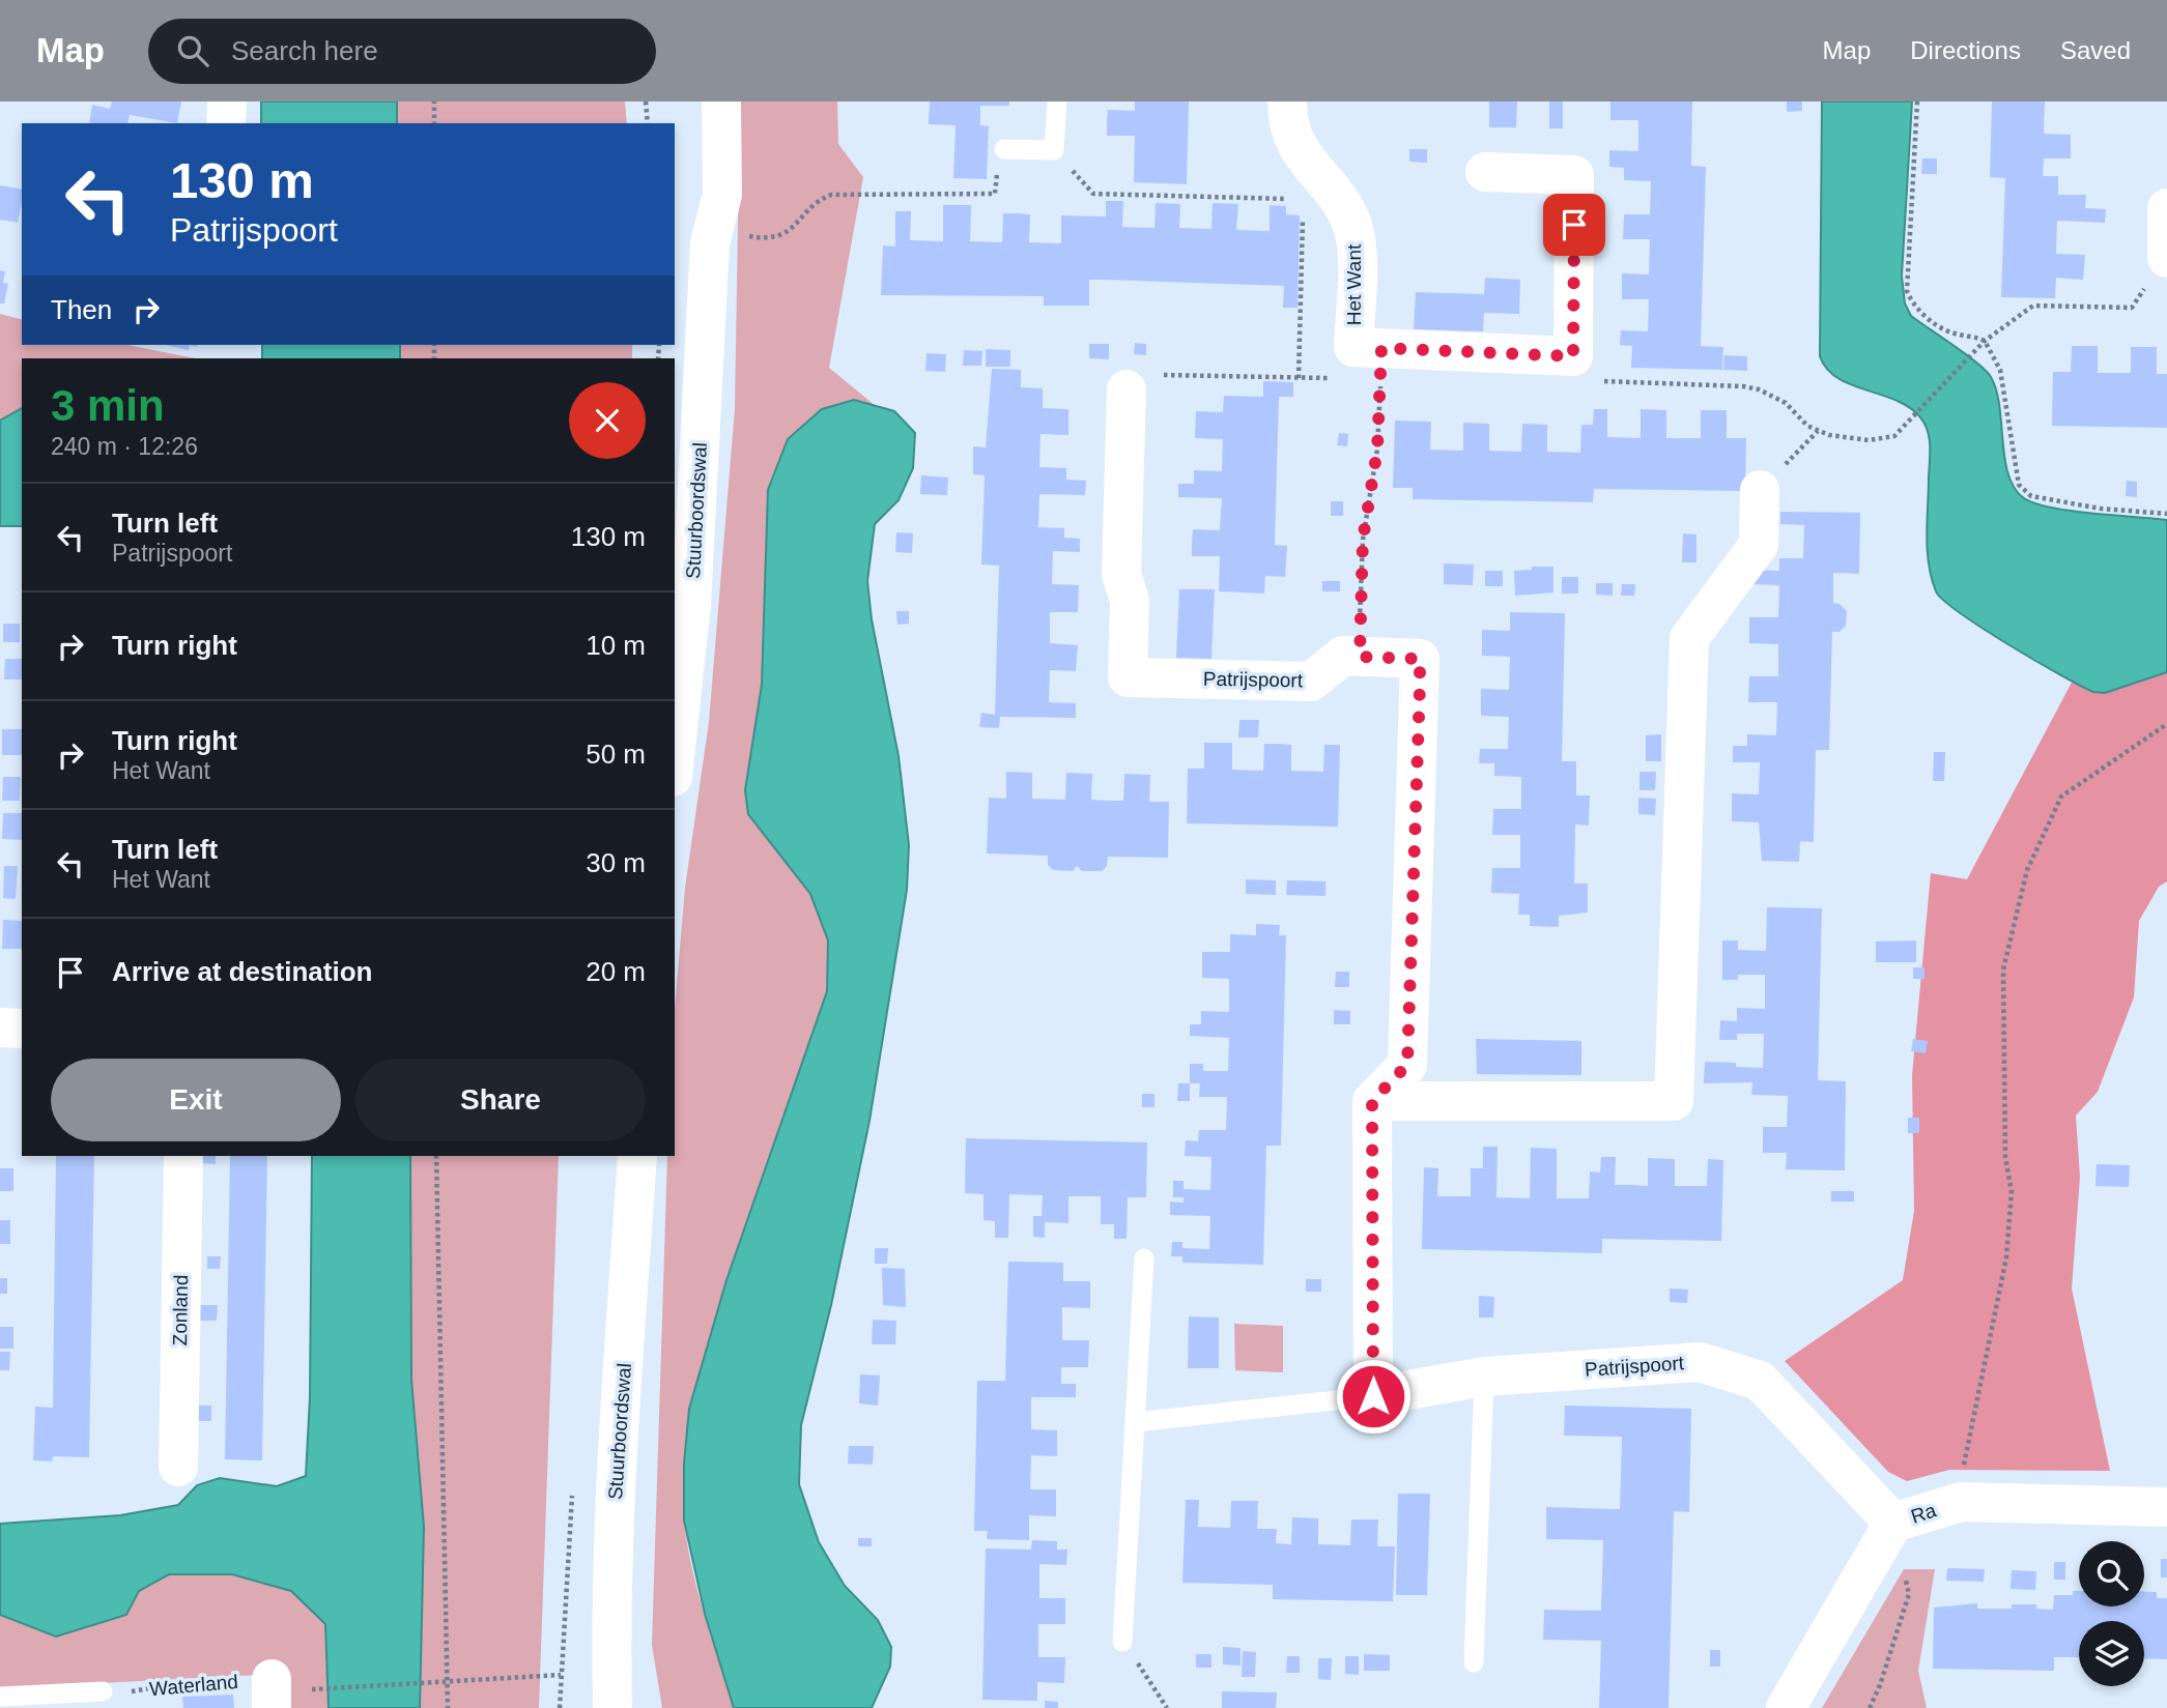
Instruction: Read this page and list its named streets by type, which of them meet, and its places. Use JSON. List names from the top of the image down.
{
  "streets": {
    "street": [
      "Het Want",
      "Stuurboordswal",
      "Patrijspoort",
      "Zonland",
      "Ra"
    ],
    "path": ["Waterland"]
  },
  "crossings": [
    ["Patrijspoort", "Ra"]
  ],
  "page": {
    "header": "Map",
    "search": "Search here",
    "nav": ["Map", "Directions", "Saved"],
    "turn": ["130 m", "Patrijspoort"],
    "then": "Then",
    "heading": ["3 min", "240 m · 12:26"],
    "list": [
      {
        "name": "Turn left",
        "note": "Patrijspoort",
        "value": "130 m"
      },
      {
        "name": "Turn right",
        "value": "10 m"
      },
      {
        "name": "Turn right",
        "note": "Het Want",
        "value": "50 m"
      },
      {
        "name": "Turn left",
        "note": "Het Want",
        "value": "30 m"
      },
      {
        "name": "Arrive at destination",
        "value": "20 m"
      }
    ],
    "buttons": ["Exit", "Share"]
  }
}
